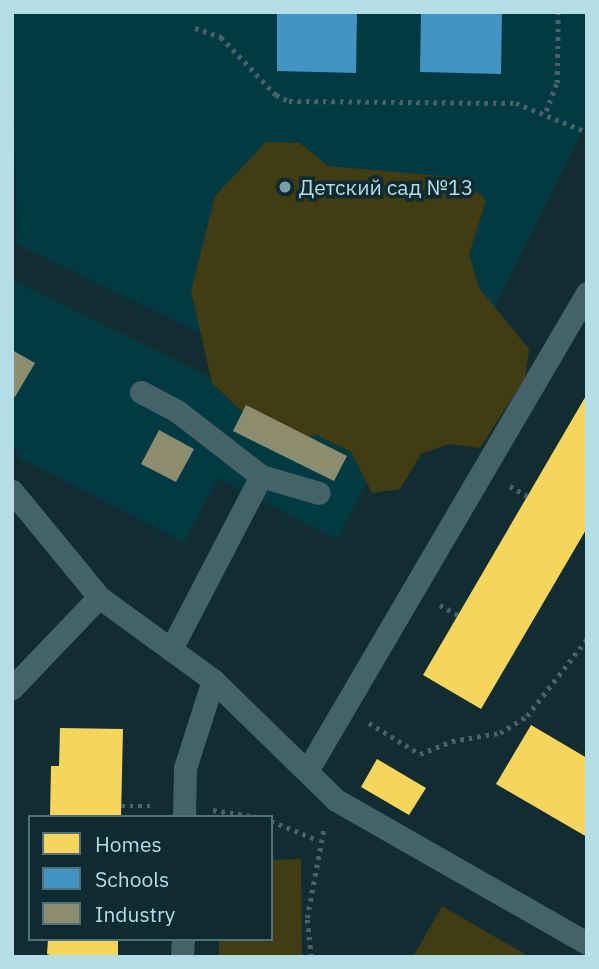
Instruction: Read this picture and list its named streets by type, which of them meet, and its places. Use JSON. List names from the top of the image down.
{
  "places": ["Детский сад №13"],
  "legend": ["Homes", "Schools", "Industry"]
}
